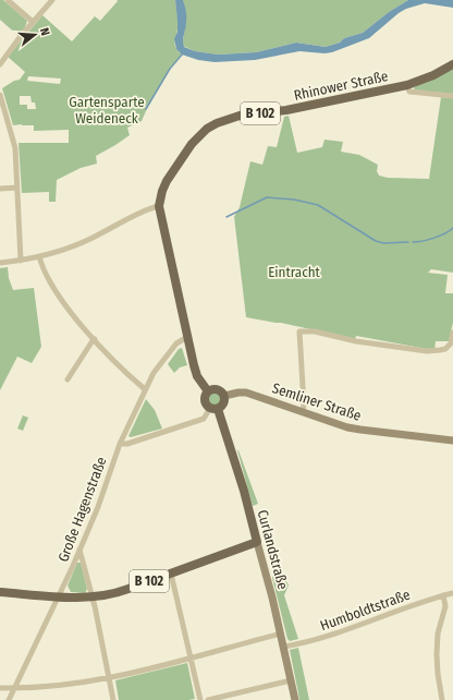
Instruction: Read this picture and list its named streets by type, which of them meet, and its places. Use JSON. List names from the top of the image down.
{
  "streets": {
    "main road": ["Rhinower Straße", "B 102", "Curlandstraße"],
    "street": ["Semliner Straße", "Große Hagenstraße", "Humboldtstraße"]
  },
  "crossings": [
    ["Rhinower Straße", "B 102"],
    ["B 102", "Semliner Straße"],
    ["B 102", "Große Hagenstraße"],
    ["B 102", "Curlandstraße"],
    ["Semliner Straße", "Curlandstraße"],
    ["Curlandstraße", "Humboldtstraße"]
  ],
  "parks": ["Gartensparte Weideneck", "Eintracht"],
  "north": "right"
}
